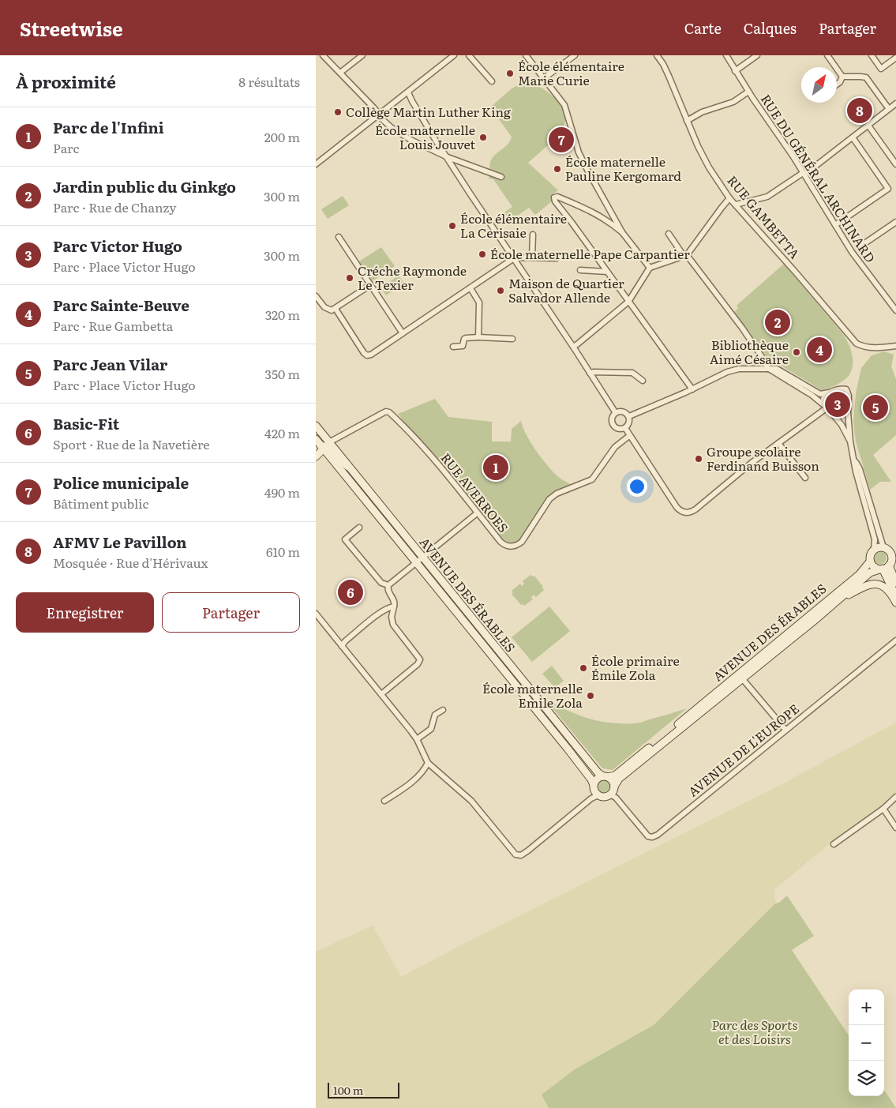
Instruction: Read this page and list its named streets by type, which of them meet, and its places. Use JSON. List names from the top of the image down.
{
  "streets": {
    "main road": ["AVENUE DES ÉRABLES"],
    "street": [
      "RUE DU GÉNÉRAL ARCHINARD",
      "RUE GAMBETTA",
      "RUE AVERROES",
      "AVENUE DE L'EUROPE"
    ]
  },
  "crossings": [
    ["RUE AVERROES", "AVENUE DES ÉRABLES"],
    ["AVENUE DES ÉRABLES", "AVENUE DE L'EUROPE"]
  ],
  "parks": ["Parc des Sports et des Loisirs"],
  "places": [
    "École élémentaire Marie Curie",
    "Collège Martin Luther King",
    "École maternelle Louis Jouvet",
    "École maternelle Pauline Kergomard",
    "École élémentaire La Cerisaie",
    "École maternelle Pape Carpantier",
    "Créche Raymonde Le Texier",
    "Maison de Quartier Salvador Allende",
    "Bibliothèque Aimé Césaire",
    "Groupe scolaire Ferdinand Buisson",
    "École primaire Émile Zola",
    "École maternelle Emile Zola"
  ],
  "scale_bar": "100 m",
  "north": "top right",
  "page": {
    "header": "Streetwise",
    "nav": ["Carte", "Calques", "Partager"],
    "heading": ["À proximité", "8 résultats"],
    "pins": [
      "8",
      "7",
      "2",
      "4",
      "3",
      "5",
      "1",
      "6"
    ],
    "list": [
      {
        "mark": "1",
        "name": "Parc de l'Infini",
        "note": "Parc",
        "value": "200 m"
      },
      {
        "mark": "2",
        "name": "Jardin public du Ginkgo",
        "note": "Parc · Rue de Chanzy",
        "value": "300 m"
      },
      {
        "mark": "3",
        "name": "Parc Victor Hugo",
        "note": "Parc · Place Victor Hugo",
        "value": "300 m"
      },
      {
        "mark": "4",
        "name": "Parc Sainte-Beuve",
        "note": "Parc · Rue Gambetta",
        "value": "320 m"
      },
      {
        "mark": "5",
        "name": "Parc Jean Vilar",
        "note": "Parc · Place Victor Hugo",
        "value": "350 m"
      },
      {
        "mark": "6",
        "name": "Basic-Fit",
        "note": "Sport · Rue de la Navetière",
        "value": "420 m"
      },
      {
        "mark": "7",
        "name": "Police municipale",
        "note": "Bâtiment public",
        "value": "490 m"
      },
      {
        "mark": "8",
        "name": "AFMV Le Pavillon",
        "note": "Mosquée · Rue d'Hérivaux",
        "value": "610 m"
      }
    ],
    "buttons": ["Enregistrer", "Partager"],
    "map_buttons": ["+", "−"],
    "scale": "100 m"
  }
}
